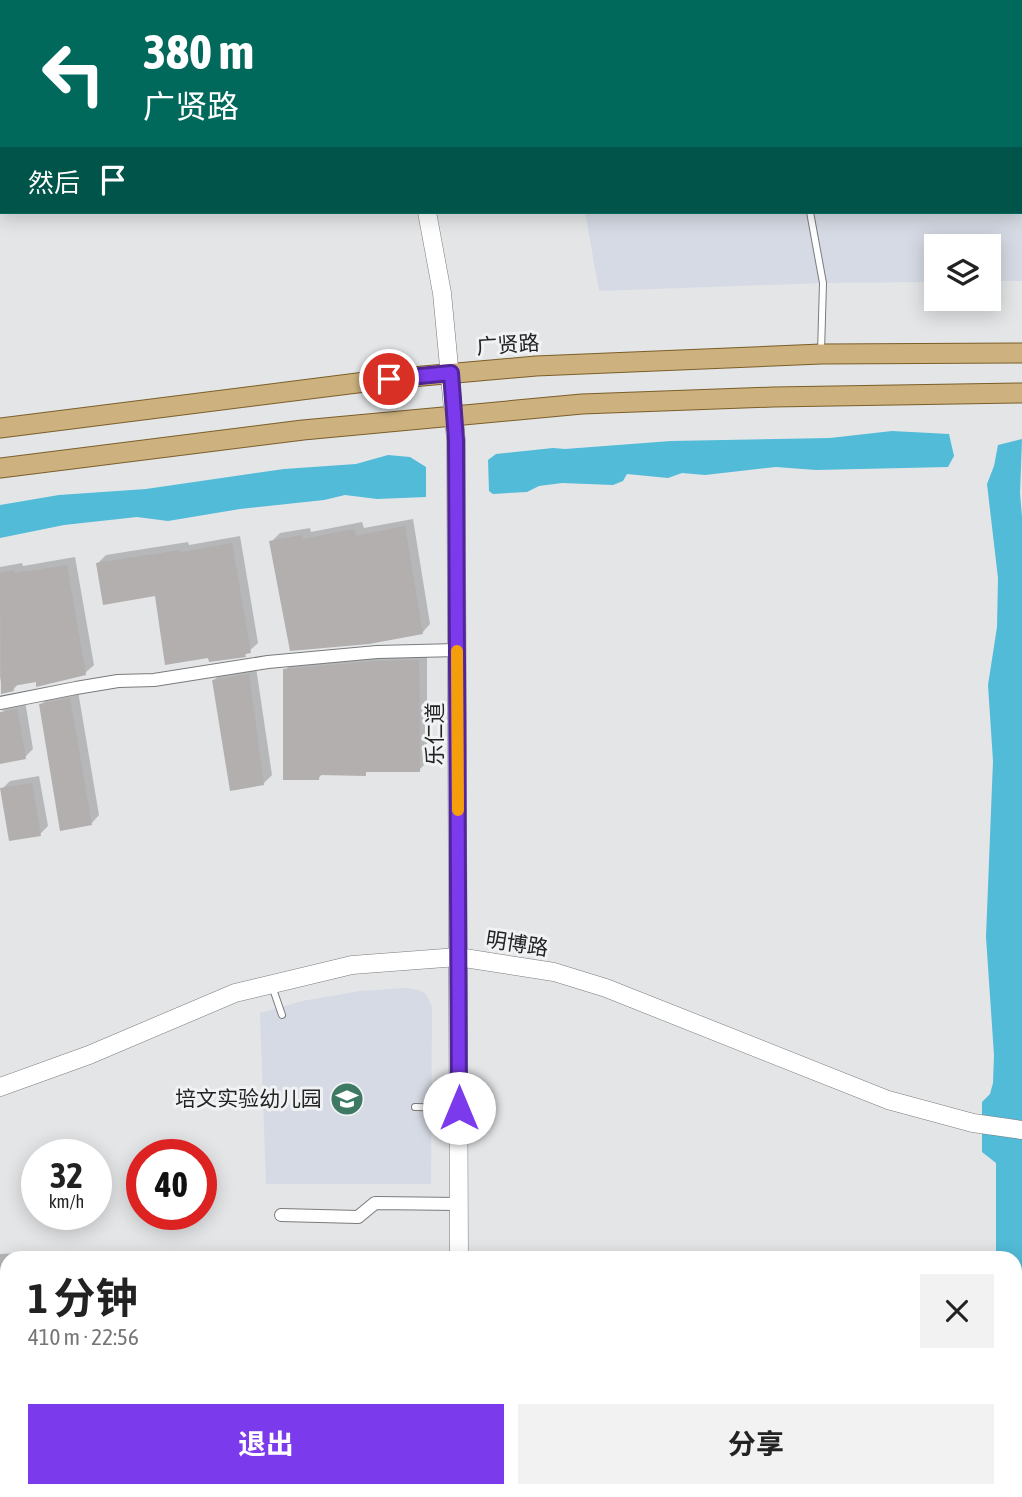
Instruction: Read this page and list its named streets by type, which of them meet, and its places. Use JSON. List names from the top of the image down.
{
  "streets": {
    "main road": ["广贤路"],
    "street": ["乐仁道", "明博路"]
  },
  "crossings": [
    ["广贤路", "乐仁道"],
    ["乐仁道", "明博路"]
  ],
  "places": {
    "school or university": ["培文实验幼儿园"]
  },
  "page": {
    "turn": ["380 m", "广贤路"],
    "then": "然后",
    "speed": "32 km/h",
    "limit": "40",
    "heading": ["1 分钟", "410 m · 22:56"],
    "buttons": ["退出", "分享"]
  }
}
